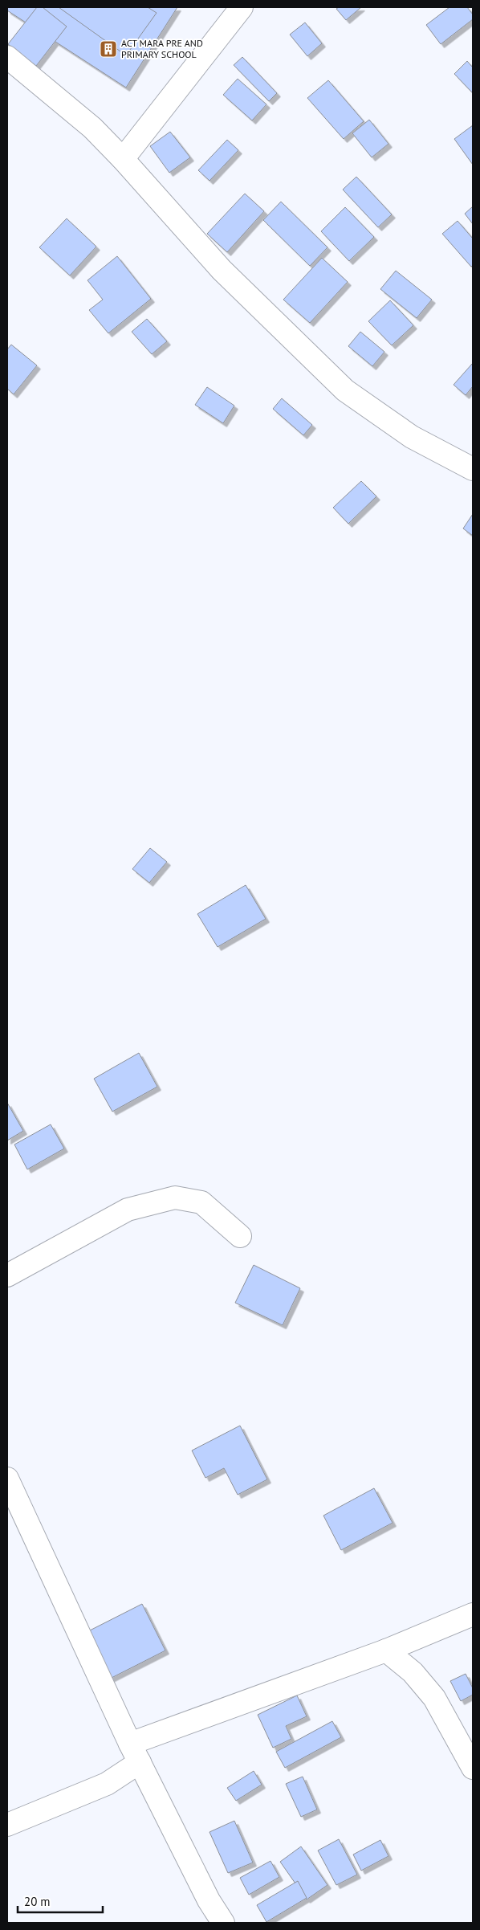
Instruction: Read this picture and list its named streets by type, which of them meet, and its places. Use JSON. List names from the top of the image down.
{
  "places": {
    "building": ["ACT MARA PRE AND PRIMARY SCHOOL"]
  },
  "scale_bar": "20 m"
}
